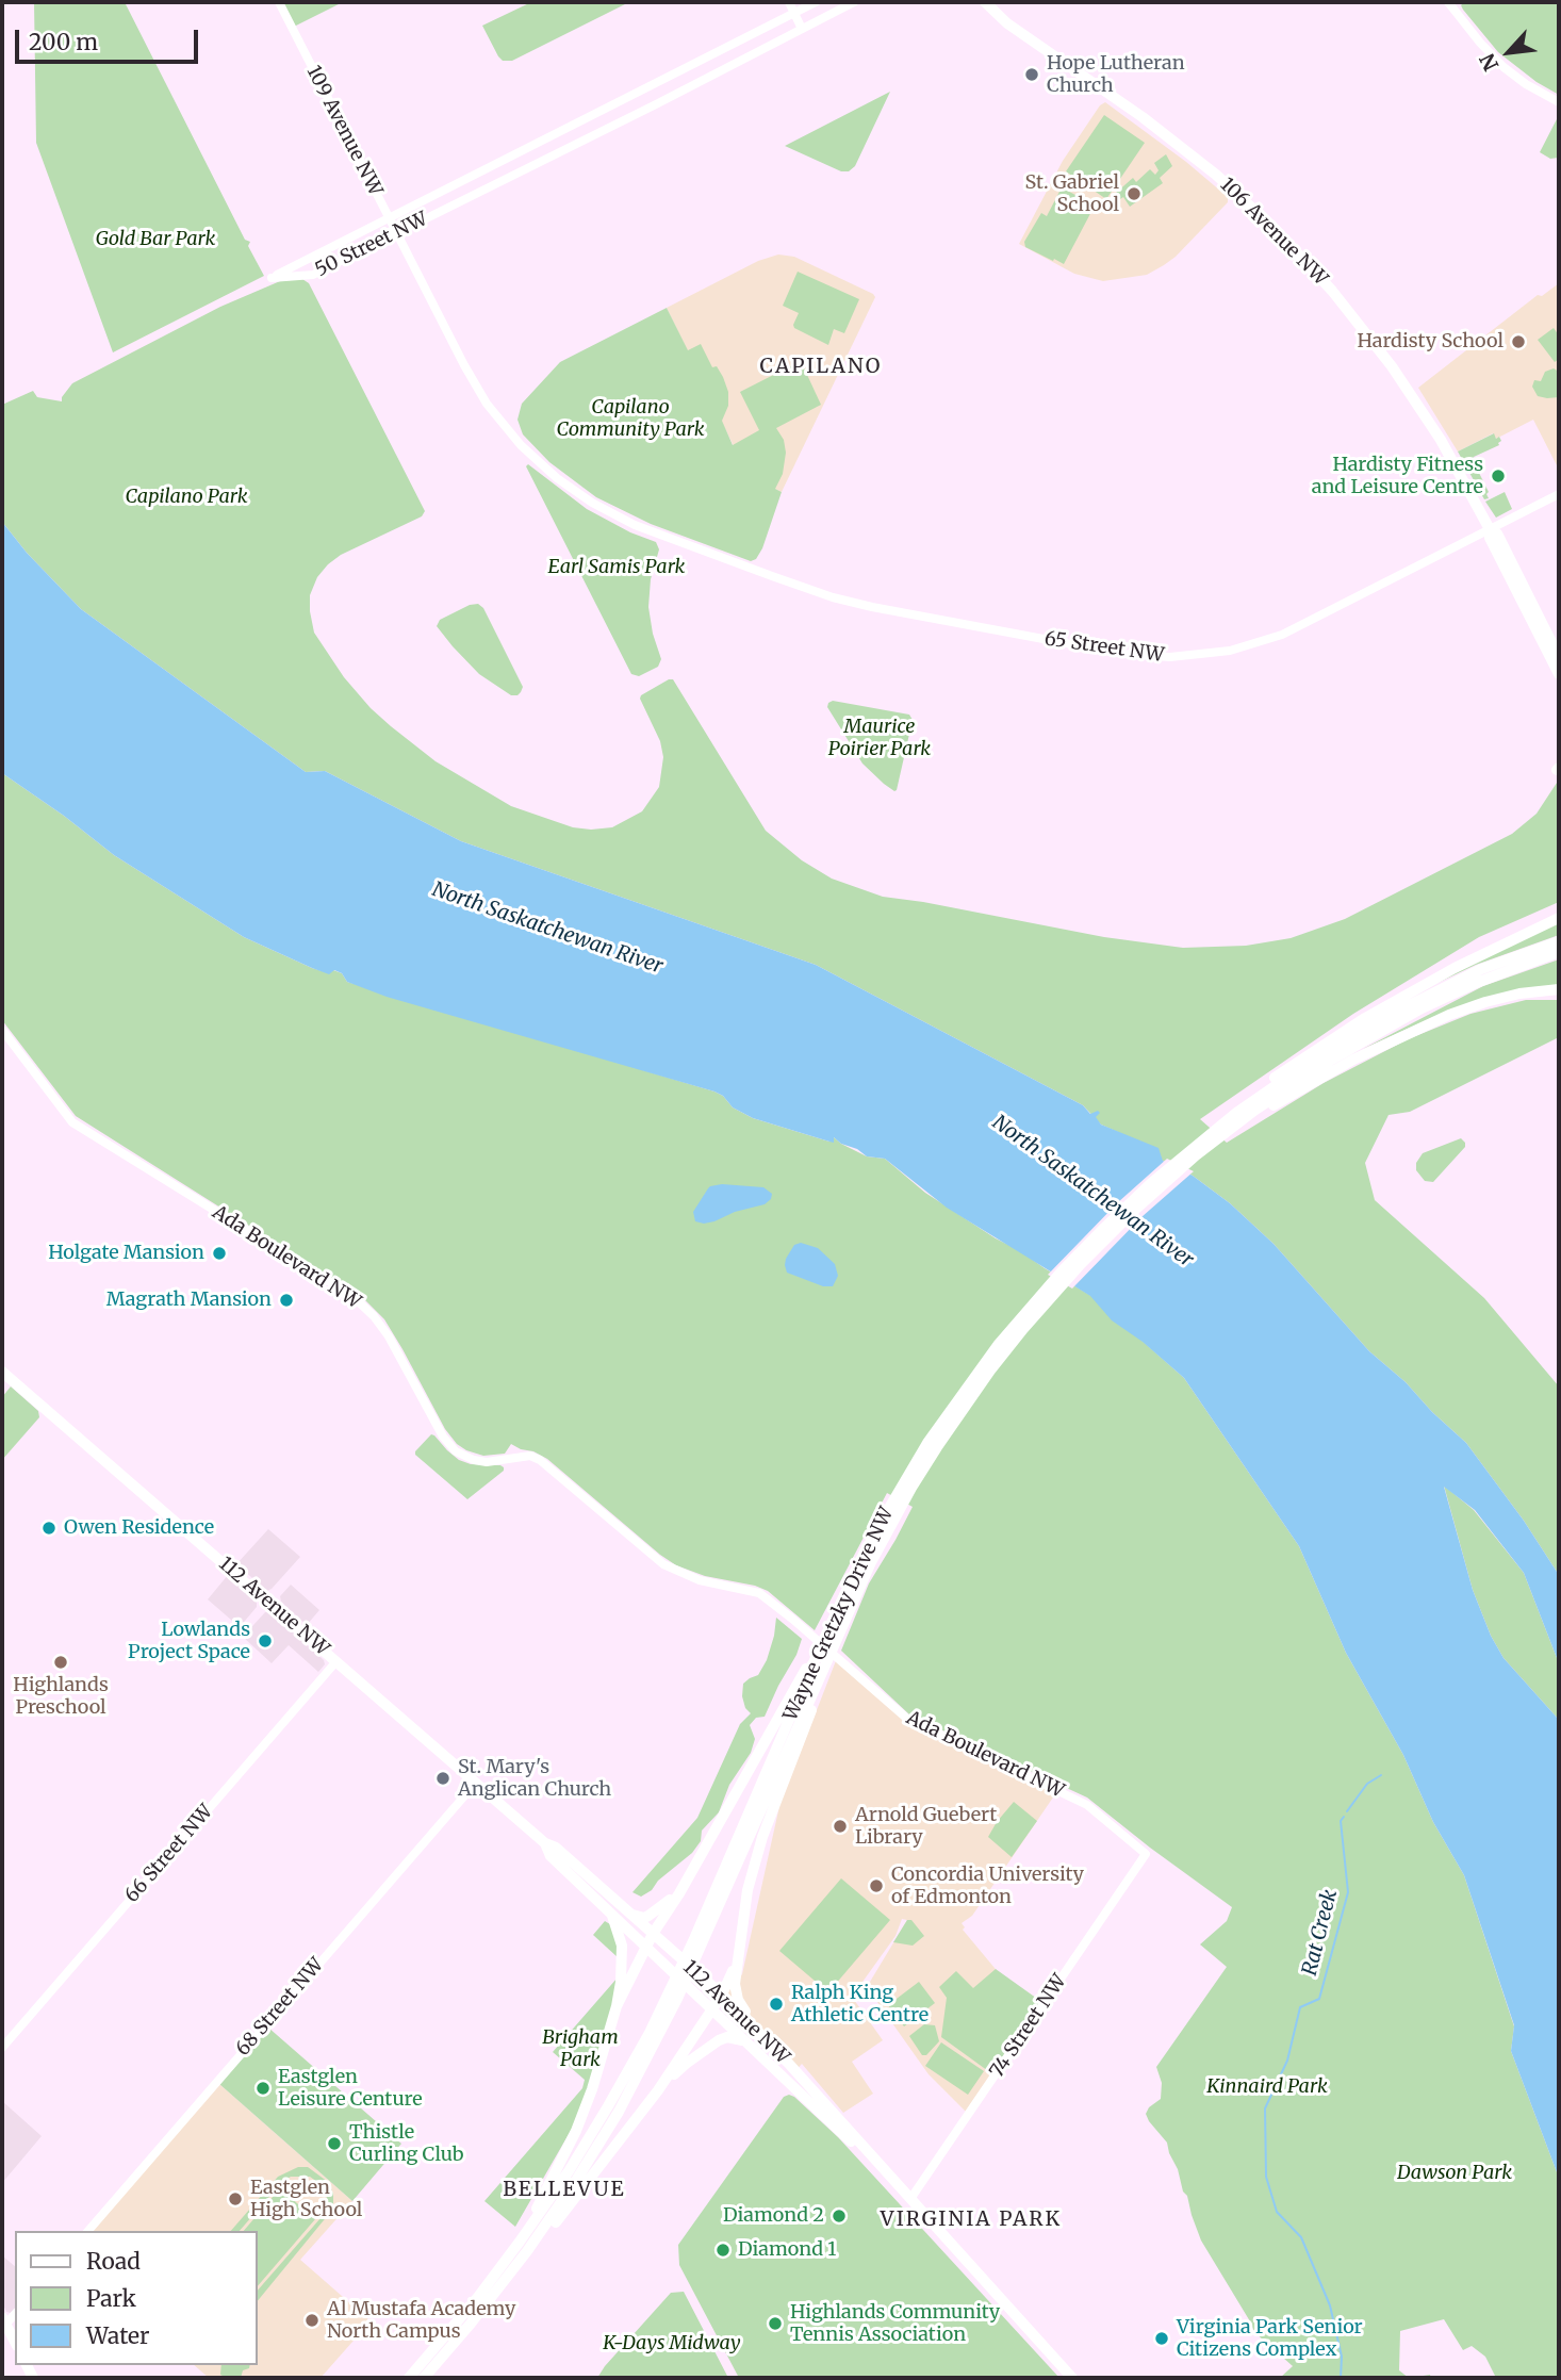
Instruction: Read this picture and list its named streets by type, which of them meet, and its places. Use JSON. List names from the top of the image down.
{
  "streets": {
    "main road": ["106 Avenue NW", "112 Avenue NW", "Wayne Gretzky Drive NW"],
    "street": [
      "109 Avenue NW",
      "50 Street NW",
      "65 Street NW",
      "Ada Boulevard NW",
      "66 Street NW",
      "68 Street NW",
      "74 Street NW"
    ]
  },
  "crossings": [
    ["109 Avenue NW", "50 Street NW"],
    ["109 Avenue NW", "65 Street NW"],
    ["106 Avenue NW", "65 Street NW"],
    ["Ada Boulevard NW", "74 Street NW"],
    ["112 Avenue NW", "66 Street NW"],
    ["112 Avenue NW", "68 Street NW"],
    ["112 Avenue NW", "74 Street NW"]
  ],
  "districts": ["CAPILANO", "BELLEVUE", "VIRGINIA PARK"],
  "water": ["North Saskatchewan River", "Rat Creek"],
  "parks": [
    "Gold Bar Park",
    "Capilano Community Park",
    "Capilano Park",
    "Earl Samis Park",
    "Maurice Poirier Park",
    "Brigham Park",
    "Kinnaird Park",
    "Dawson Park",
    "K-Days Midway"
  ],
  "places": [
    "Hope Lutheran Church",
    "St. Gabriel School",
    "Hardisty School",
    "Hardisty Fitness and Leisure Centre",
    "Holgate Mansion",
    "Magrath Mansion",
    "Owen Residence",
    "Lowlands Project Space",
    "Highlands Preschool",
    "St. Mary's Anglican Church",
    "Arnold Guebert Library",
    "Concordia University of Edmonton",
    "Ralph King Athletic Centre",
    "Eastglen Leisure Centure",
    "Thistle Curling Club",
    "Eastglen High School",
    "Diamond 2",
    "Diamond 1",
    "Al Mustafa Academy North Campus",
    "Highlands Community Tennis Association",
    "Virginia Park Senior Citizens Complex"
  ],
  "legend": ["Road", "Park", "Water"],
  "scale_bar": "200 m",
  "north": "bottom left"
}
